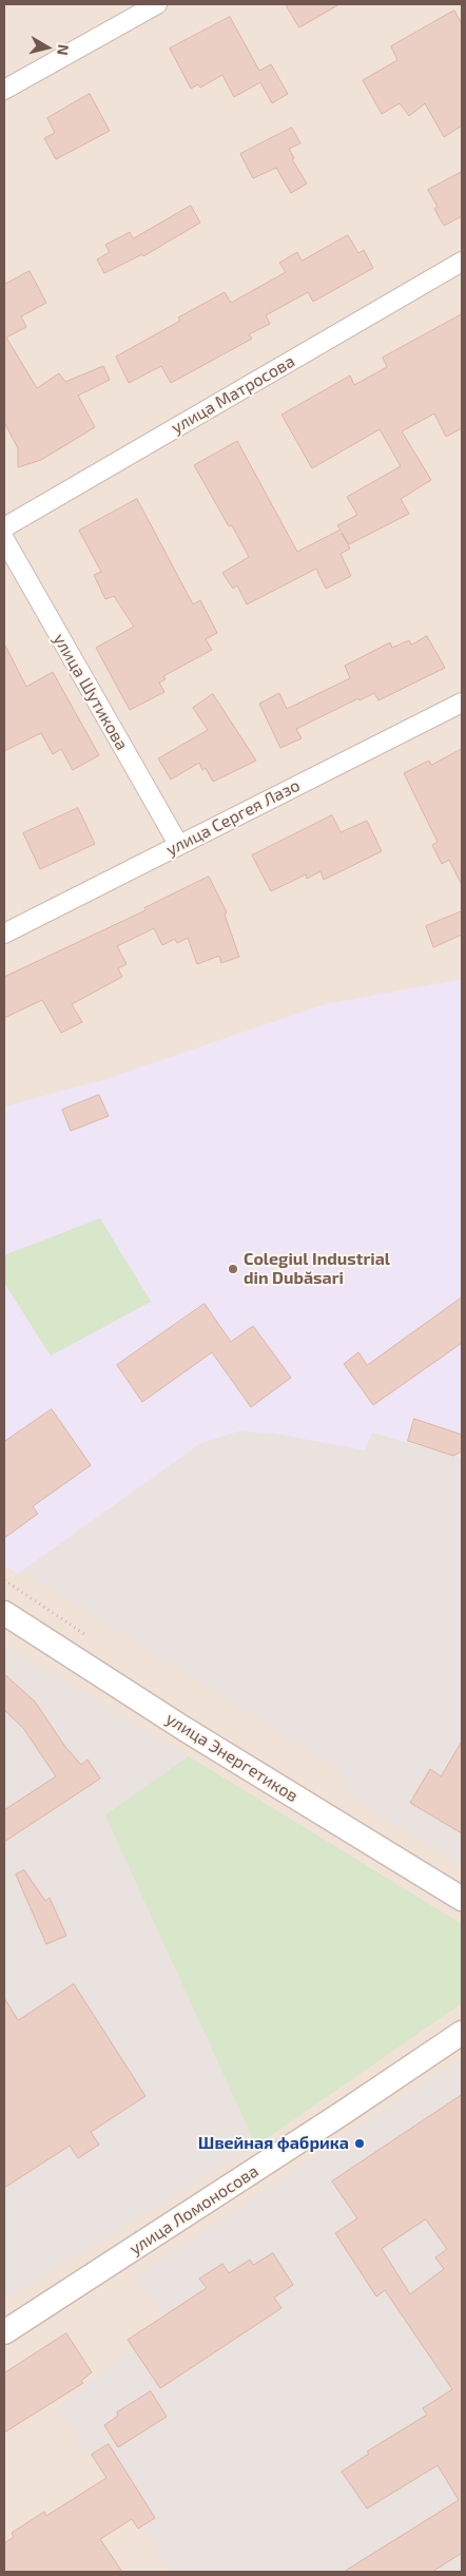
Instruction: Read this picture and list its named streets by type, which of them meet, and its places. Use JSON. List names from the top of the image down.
{
  "streets": {
    "street": [
      "улица Матросова",
      "улица Шутикова",
      "улица Сергея Лазо",
      "улица Энергетиков",
      "улица Ломоносова"
    ]
  },
  "crossings": [
    ["улица Шутикова", "улица Сергея Лазо"]
  ],
  "places": ["Colegiul Industrial din Dubăsari", "Швейная фабрика"],
  "north": "right"
}
